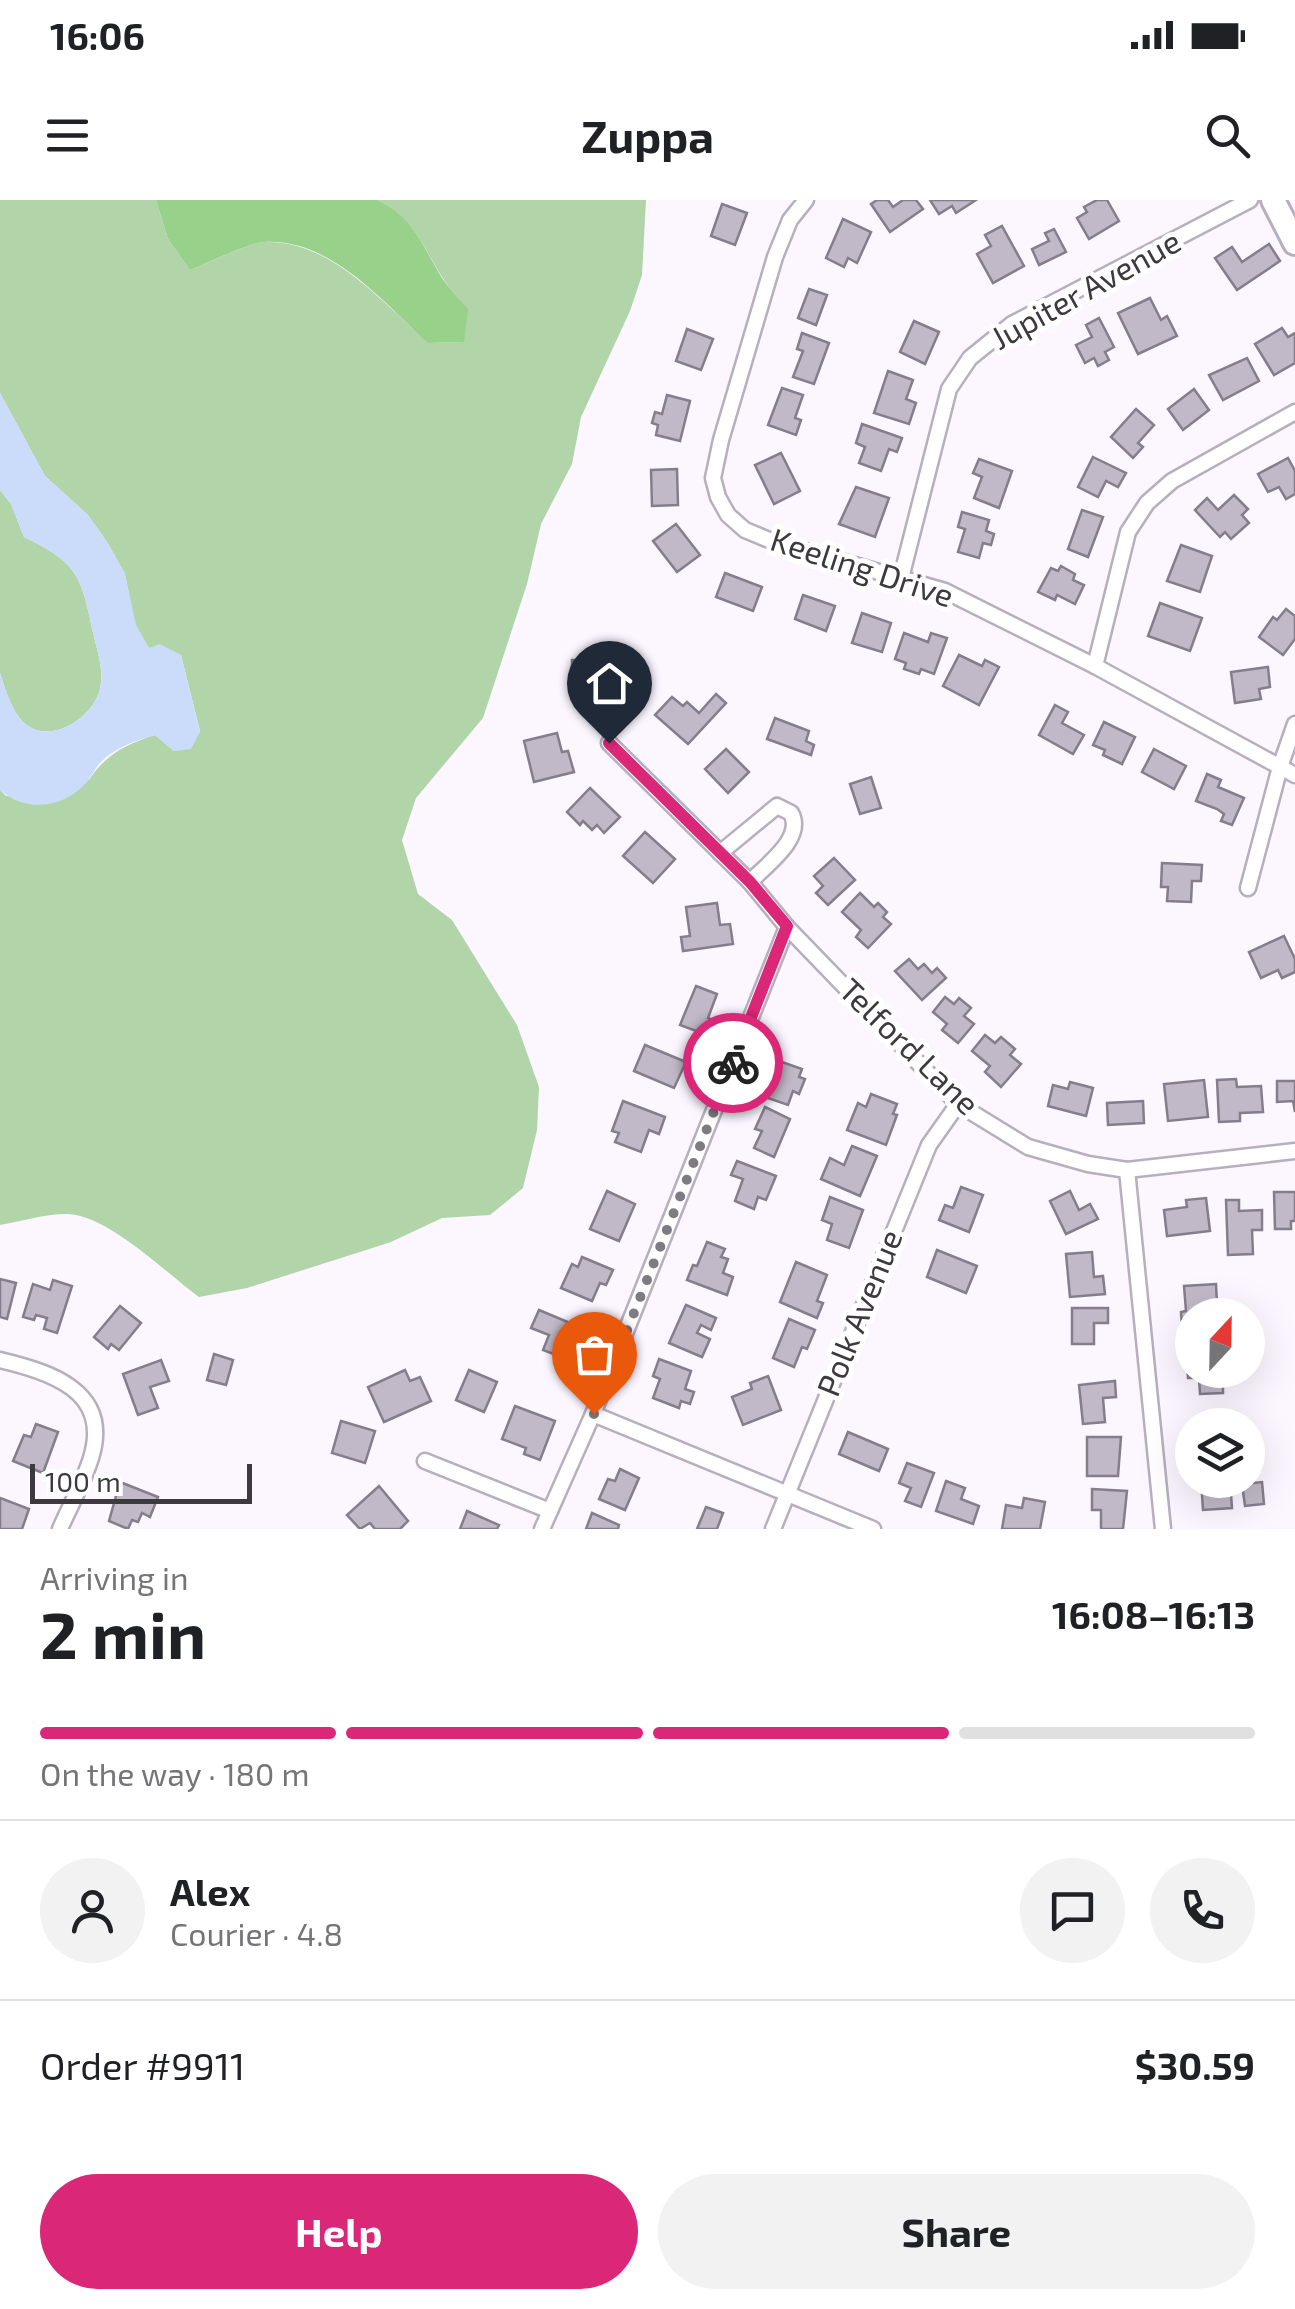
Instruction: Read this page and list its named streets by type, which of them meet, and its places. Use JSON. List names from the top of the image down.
{
  "streets": {
    "street": [
      "Jupiter Avenue",
      "Keeling Drive",
      "Telford Lane",
      "Polk Avenue"
    ]
  },
  "crossings": [
    ["Jupiter Avenue", "Keeling Drive"],
    ["Telford Lane", "Polk Avenue"]
  ],
  "scale_bar": "100 m",
  "north": "top",
  "page": {
    "status": "16:06",
    "header": "Zuppa",
    "scale": "100 m",
    "heading": ["2 min", "Arriving in", "16:08–16:13"],
    "panel": [
      "Alex",
      "Courier · 4.8",
      "Order #9911",
      "$30.59"
    ],
    "bar": "On the way · 180 m",
    "buttons": ["Help", "Share"]
  }
}
